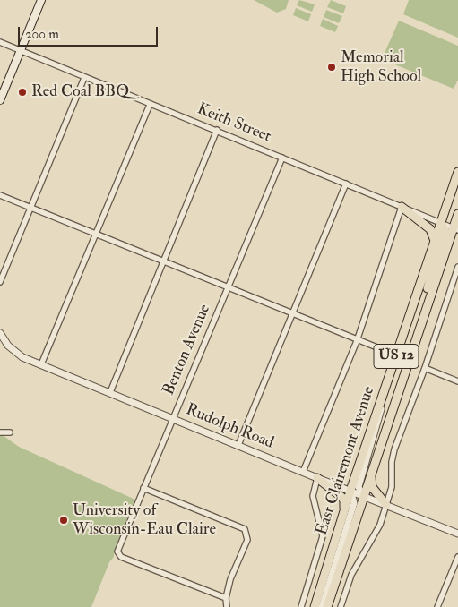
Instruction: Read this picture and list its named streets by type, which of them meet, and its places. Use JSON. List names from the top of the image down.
{
  "streets": {
    "main road": ["US 12", "East Clairemont Avenue"],
    "street": ["Keith Street", "Benton Avenue", "Rudolph Road"]
  },
  "crossings": [
    ["Keith Street", "Benton Avenue"],
    ["Keith Street", "East Clairemont Avenue"],
    ["Benton Avenue", "Rudolph Road"],
    ["Rudolph Road", "East Clairemont Avenue"]
  ],
  "places": ["Memorial High School", "Red Coal BBQ", "University of Wisconsin-Eau Claire"],
  "scale_bar": "200 m"
}
